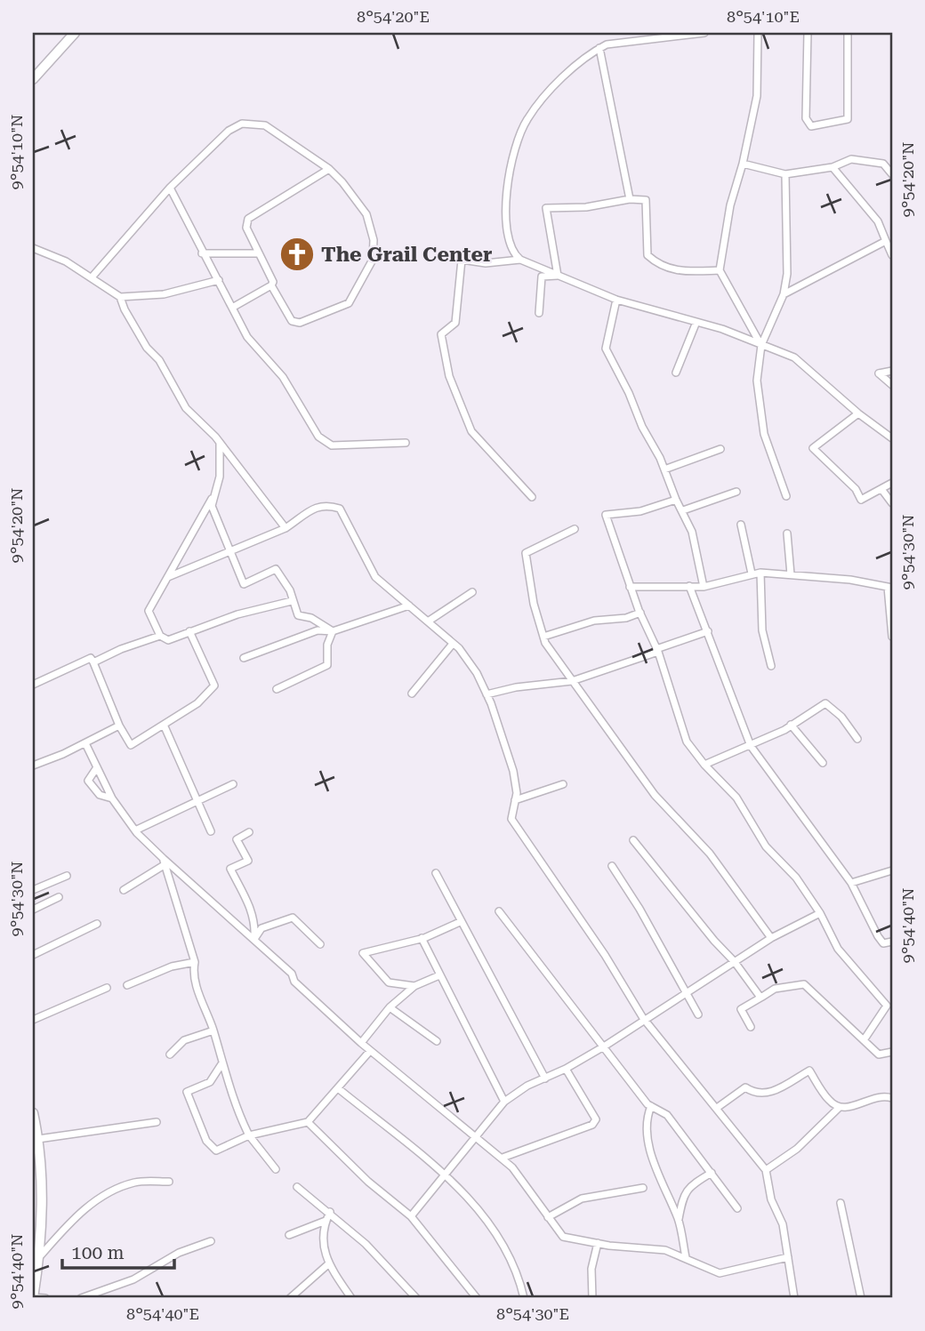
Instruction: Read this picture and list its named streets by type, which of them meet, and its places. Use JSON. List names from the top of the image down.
{
  "places": {
    "church": ["The Grail Center"]
  },
  "scale_bar": "100 m",
  "coordinates": [
    "8°54'20\"E",
    "8°54'10\"E",
    "9°54'10\"N",
    "9°54'20\"N",
    "9°54'30\"N",
    "9°54'40\"N",
    "8°54'40\"E",
    "8°54'30\"E"
  ]
}
